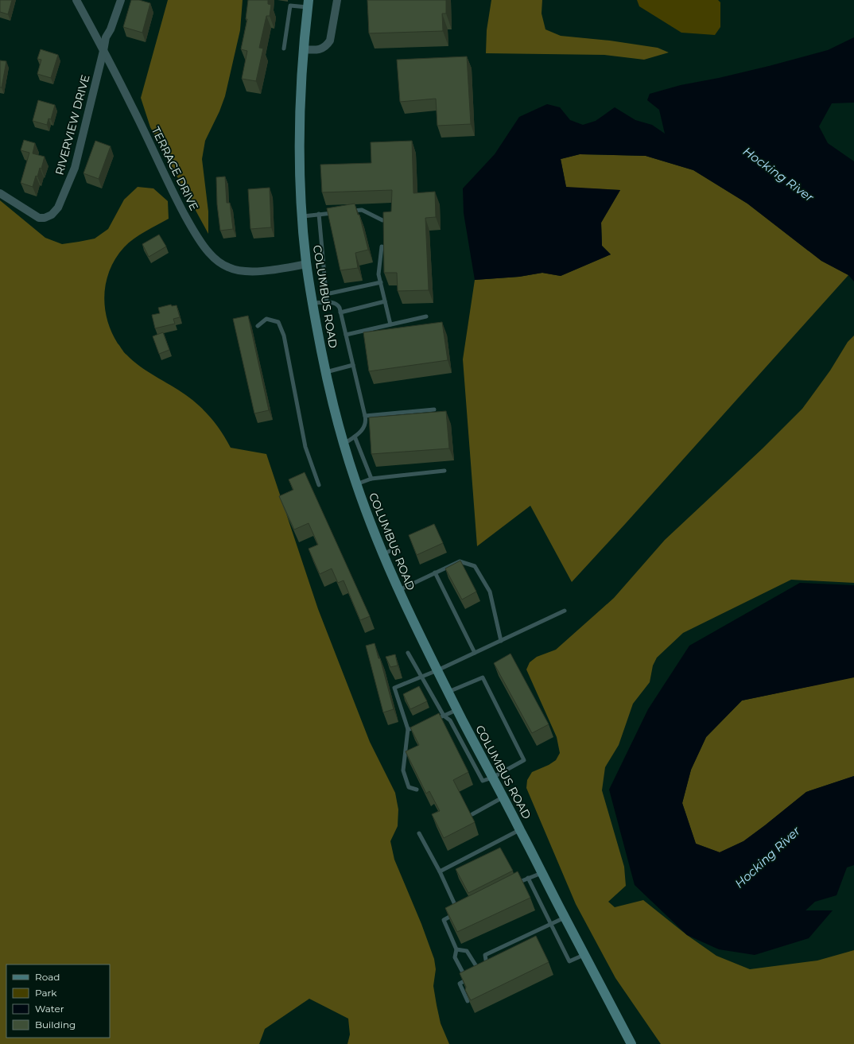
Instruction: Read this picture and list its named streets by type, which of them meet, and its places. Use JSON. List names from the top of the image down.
{
  "streets": {
    "main road": ["COLUMBUS ROAD"],
    "street": ["RIVERVIEW DRIVE", "TERRACE DRIVE"]
  },
  "crossings": [
    ["RIVERVIEW DRIVE", "TERRACE DRIVE"],
    ["TERRACE DRIVE", "COLUMBUS ROAD"]
  ],
  "water": ["Hocking River"],
  "legend": [
    "Road",
    "Park",
    "Water",
    "Building"
  ]
}
